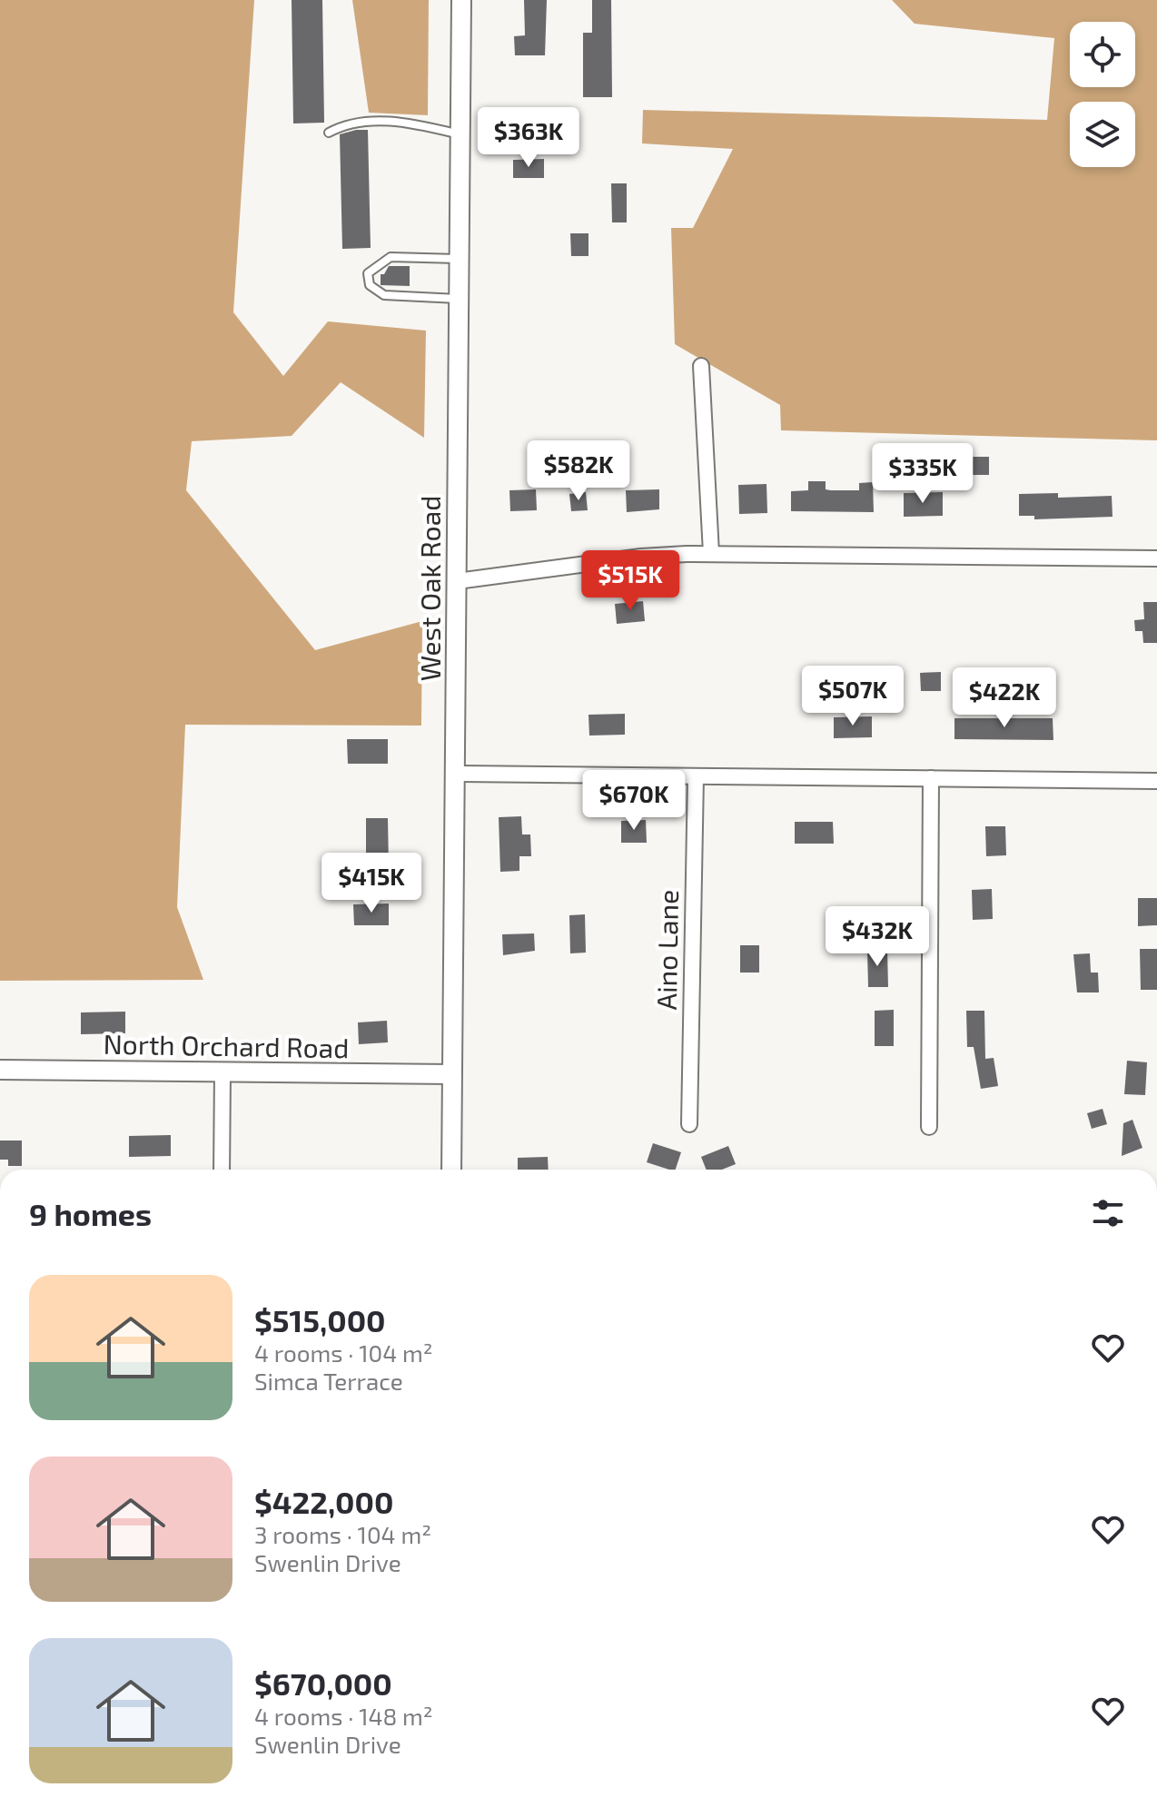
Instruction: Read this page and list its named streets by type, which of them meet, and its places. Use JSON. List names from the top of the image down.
{
  "streets": {
    "street": ["West Oak Road", "Aino Lane", "North Orchard Road"]
  },
  "crossings": [
    ["West Oak Road", "North Orchard Road"]
  ],
  "page": {
    "price": [
      "$363K",
      "$582K",
      "$335K",
      "$515K",
      "$507K",
      "$422K",
      "$670K",
      "$415K",
      "$432K"
    ],
    "heading": "9 homes",
    "list": [
      {
        "name": "$515,000",
        "note": "4 rooms · 104 m² · Simca Terrace"
      },
      {
        "name": "$422,000",
        "note": "3 rooms · 104 m² · Swenlin Drive"
      },
      {
        "name": "$670,000",
        "note": "4 rooms · 148 m² · Swenlin Drive"
      }
    ]
  }
}
